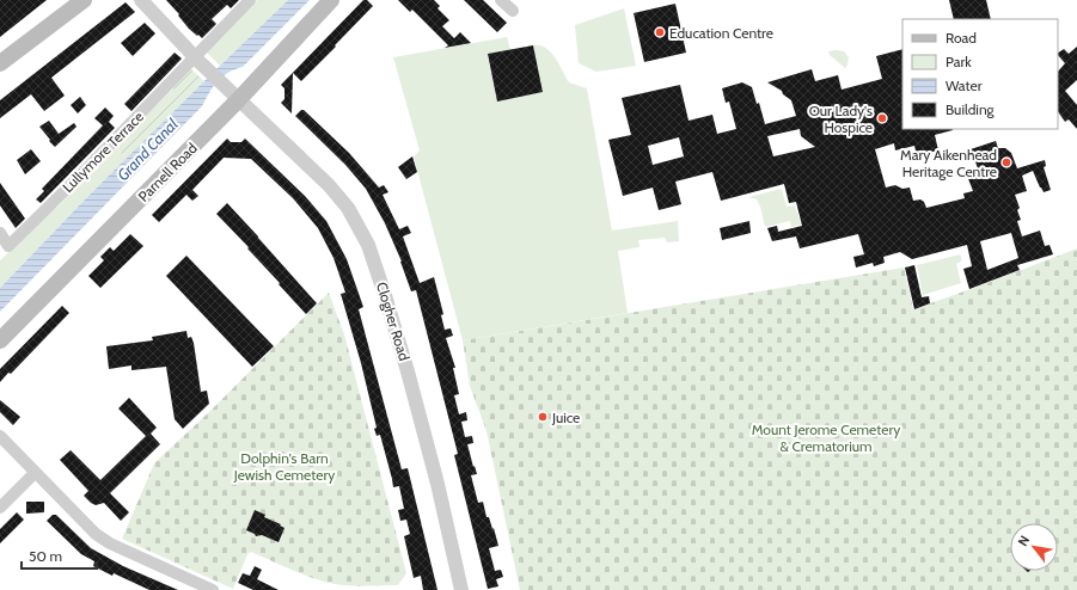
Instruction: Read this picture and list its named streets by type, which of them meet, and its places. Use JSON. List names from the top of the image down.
{
  "streets": {
    "main road": ["Parnell Road"],
    "street": ["Lullymore Terrace", "Clogher Road"]
  },
  "crossings": [
    ["Lullymore Terrace", "Clogher Road"],
    ["Parnell Road", "Clogher Road"]
  ],
  "water": ["Grand Canal"],
  "parks": ["Mount Jerome Cemetery & Crematorium", "Dolphin's Barn Jewish Cemetery"],
  "places": [
    "Education Centre",
    "Our Lady's Hospice",
    "Mary Aikenhead Heritage Centre",
    "Juice"
  ],
  "legend": [
    "Road",
    "Park",
    "Water",
    "Building"
  ],
  "scale_bar": "50 m",
  "north": "top left"
}
